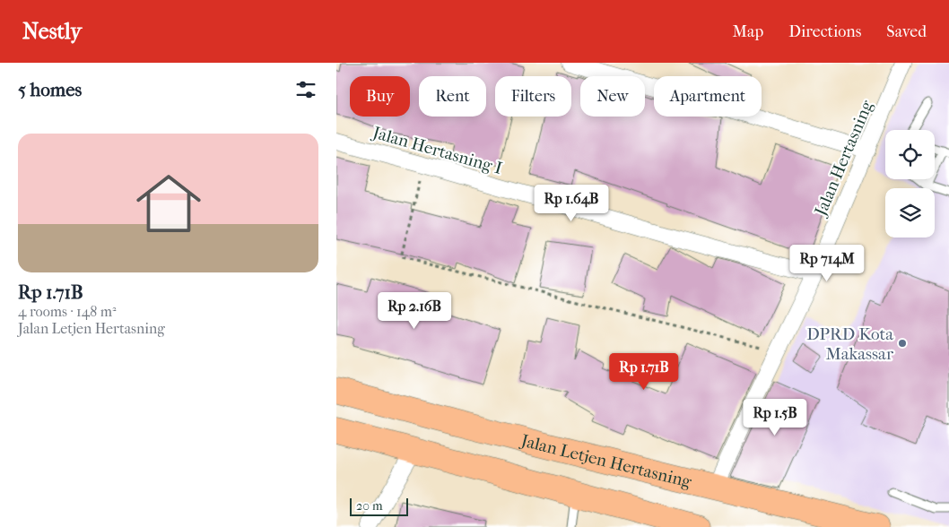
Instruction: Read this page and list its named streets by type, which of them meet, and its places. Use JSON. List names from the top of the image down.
{
  "streets": {
    "main road": ["Jalan Letjen Hertasning"],
    "street": ["Jalan Hertasning I", "Jalan Hertasning"]
  },
  "crossings": [
    ["Jalan Hertasning I", "Jalan Hertasning"],
    ["Jalan Hertasning", "Jalan Letjen Hertasning"]
  ],
  "places": ["DPRD Kota Makassar"],
  "scale_bar": "20 m",
  "page": {
    "header": "Nestly",
    "nav": ["Map", "Directions", "Saved"],
    "heading": "5 homes",
    "chip": [
      "Buy",
      "Rent",
      "Filters",
      "New",
      "Apartment"
    ],
    "list": [
      {
        "name": "Rp 1.71B",
        "note": "4 rooms · 148 m² · Jalan Letjen Hertasning"
      }
    ],
    "price": [
      "Rp 1.64B",
      "Rp 714M",
      "Rp 2.16B",
      "Rp 1.71B",
      "Rp 1.5B"
    ],
    "scale": "20 m"
  }
}
